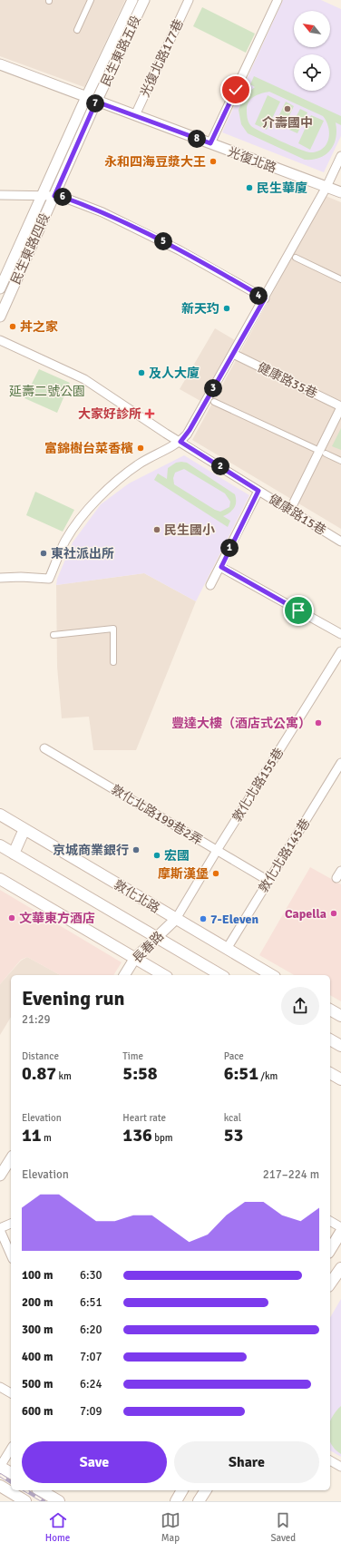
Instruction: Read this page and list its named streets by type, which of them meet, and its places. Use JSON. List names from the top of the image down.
{
  "streets": {
    "main road": ["敦化北路"],
    "street": [
      "民生東路五段",
      "光復北路177巷",
      "光復北路",
      "民生東路四段",
      "健康路35巷",
      "健康路15巷",
      "敦化北路155巷",
      "敦化北路199巷2弄",
      "敦化北路145巷",
      "長春路"
    ]
  },
  "crossings": [
    ["民生東路五段", "光復北路"],
    ["民生東路五段", "民生東路四段"],
    ["光復北路177巷", "光復北路"],
    ["光復北路", "民生東路四段"],
    ["敦化北路155巷", "敦化北路199巷2弄"],
    ["敦化北路155巷", "敦化北路"],
    ["敦化北路155巷", "長春路"],
    ["敦化北路199巷2弄", "敦化北路145巷"],
    ["敦化北路145巷", "敦化北路"],
    ["敦化北路", "長春路"]
  ],
  "parks": ["延壽二號公園"],
  "places": {
    "other": [
      "介壽國中",
      "永和四海豆漿大王",
      "民生華廈",
      "新天玓",
      "丼之家",
      "及人大廈",
      "富錦樹台菜香檳",
      "民生國小",
      "東社派出所",
      "豐達大樓（酒店式公寓）",
      "京城商業銀行",
      "宏國",
      "摩斯漢堡",
      "Capella",
      "文華東方酒店",
      "7-Eleven"
    ],
    "health": ["大家好診所"]
  },
  "north": "top left",
  "page": {
    "pins": [
      "7",
      "8",
      "6",
      "5",
      "4",
      "3",
      "2",
      "1"
    ],
    "heading": ["Evening run", "21:29"],
    "stats": [
      ["Distance", "0.87 km"],
      ["Time", "5:58"],
      ["Pace", "6:51 /km"],
      ["Elevation", "11 m"],
      ["Heart rate", "136 bpm"],
      ["kcal", "53"]
    ],
    "chart": ["Elevation", "217–224 m"],
    "list": [
      {
        "name": "100 m",
        "note": "6:30"
      },
      {
        "name": "200 m",
        "note": "6:51"
      },
      {
        "name": "300 m",
        "note": "6:20"
      },
      {
        "name": "400 m",
        "note": "7:07"
      },
      {
        "name": "500 m",
        "note": "6:24"
      },
      {
        "name": "600 m",
        "note": "7:09"
      }
    ],
    "buttons": ["Save", "Share"],
    "tabs": ["Home", "Map", "Saved"]
  }
}
